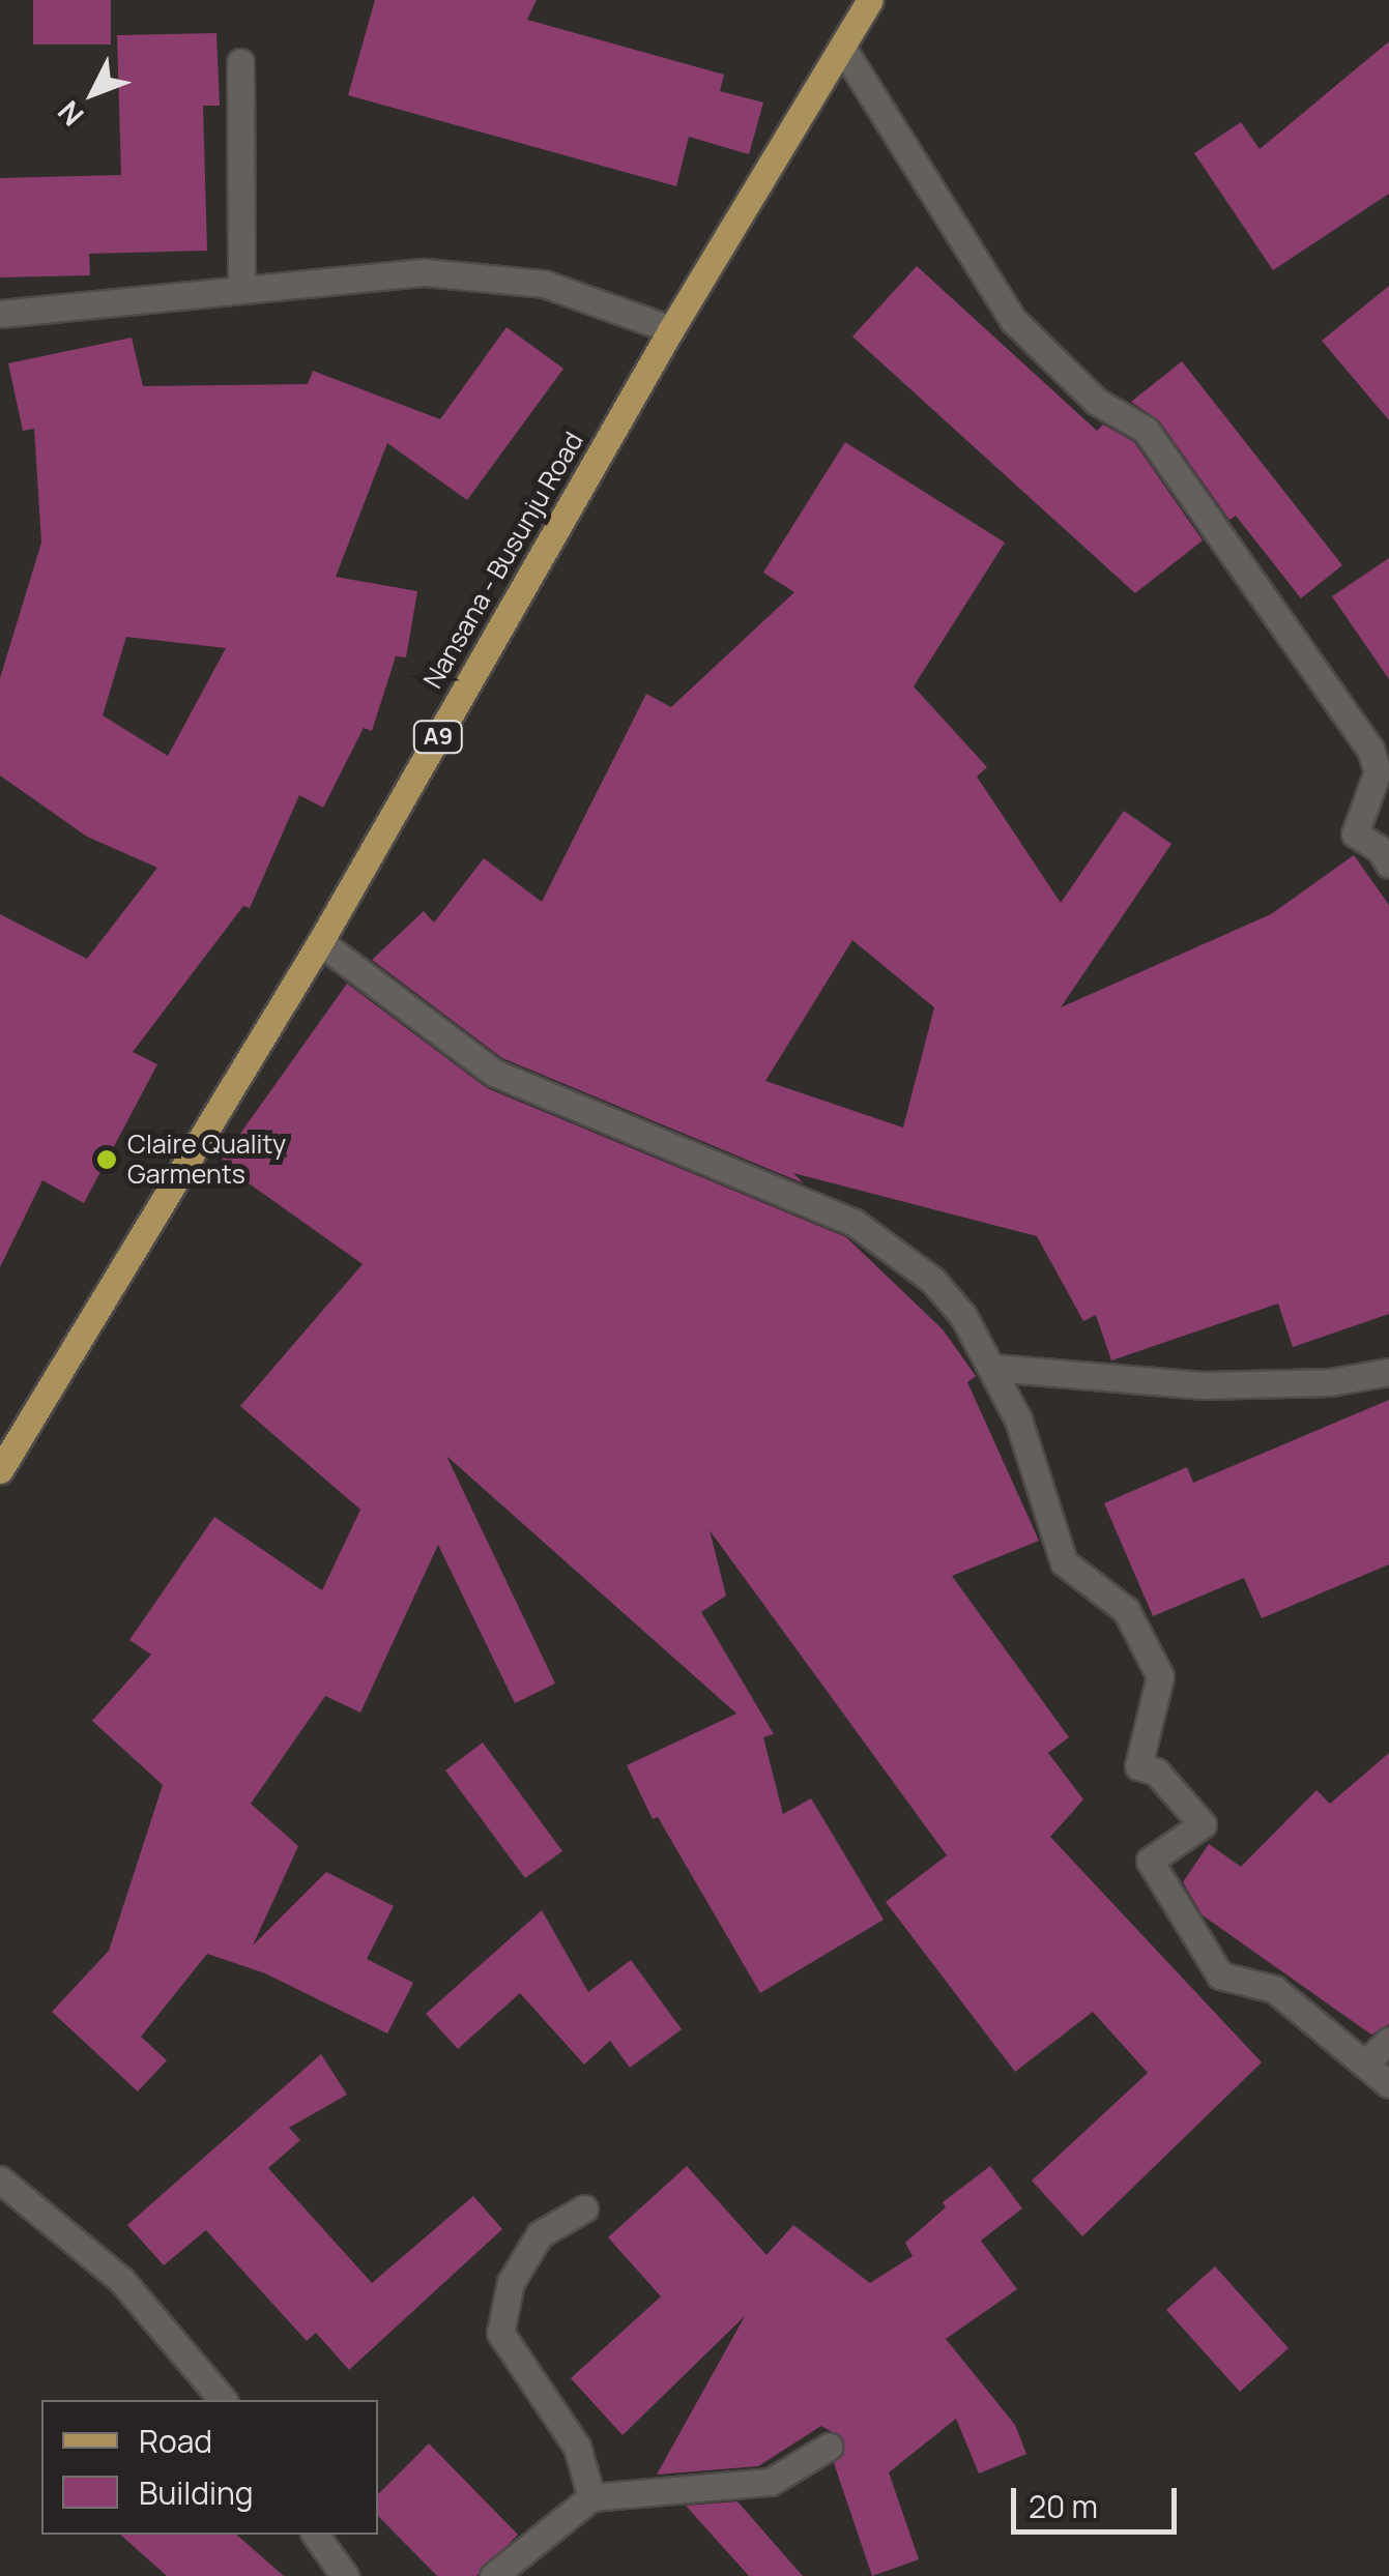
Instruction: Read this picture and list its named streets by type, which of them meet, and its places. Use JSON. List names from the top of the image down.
{
  "streets": {
    "main road": ["Nansana - Busunju Road", "A9"]
  },
  "places": ["Claire Quality Garments"],
  "legend": ["Road", "Building"],
  "scale_bar": "20 m",
  "north": "bottom left"
}
